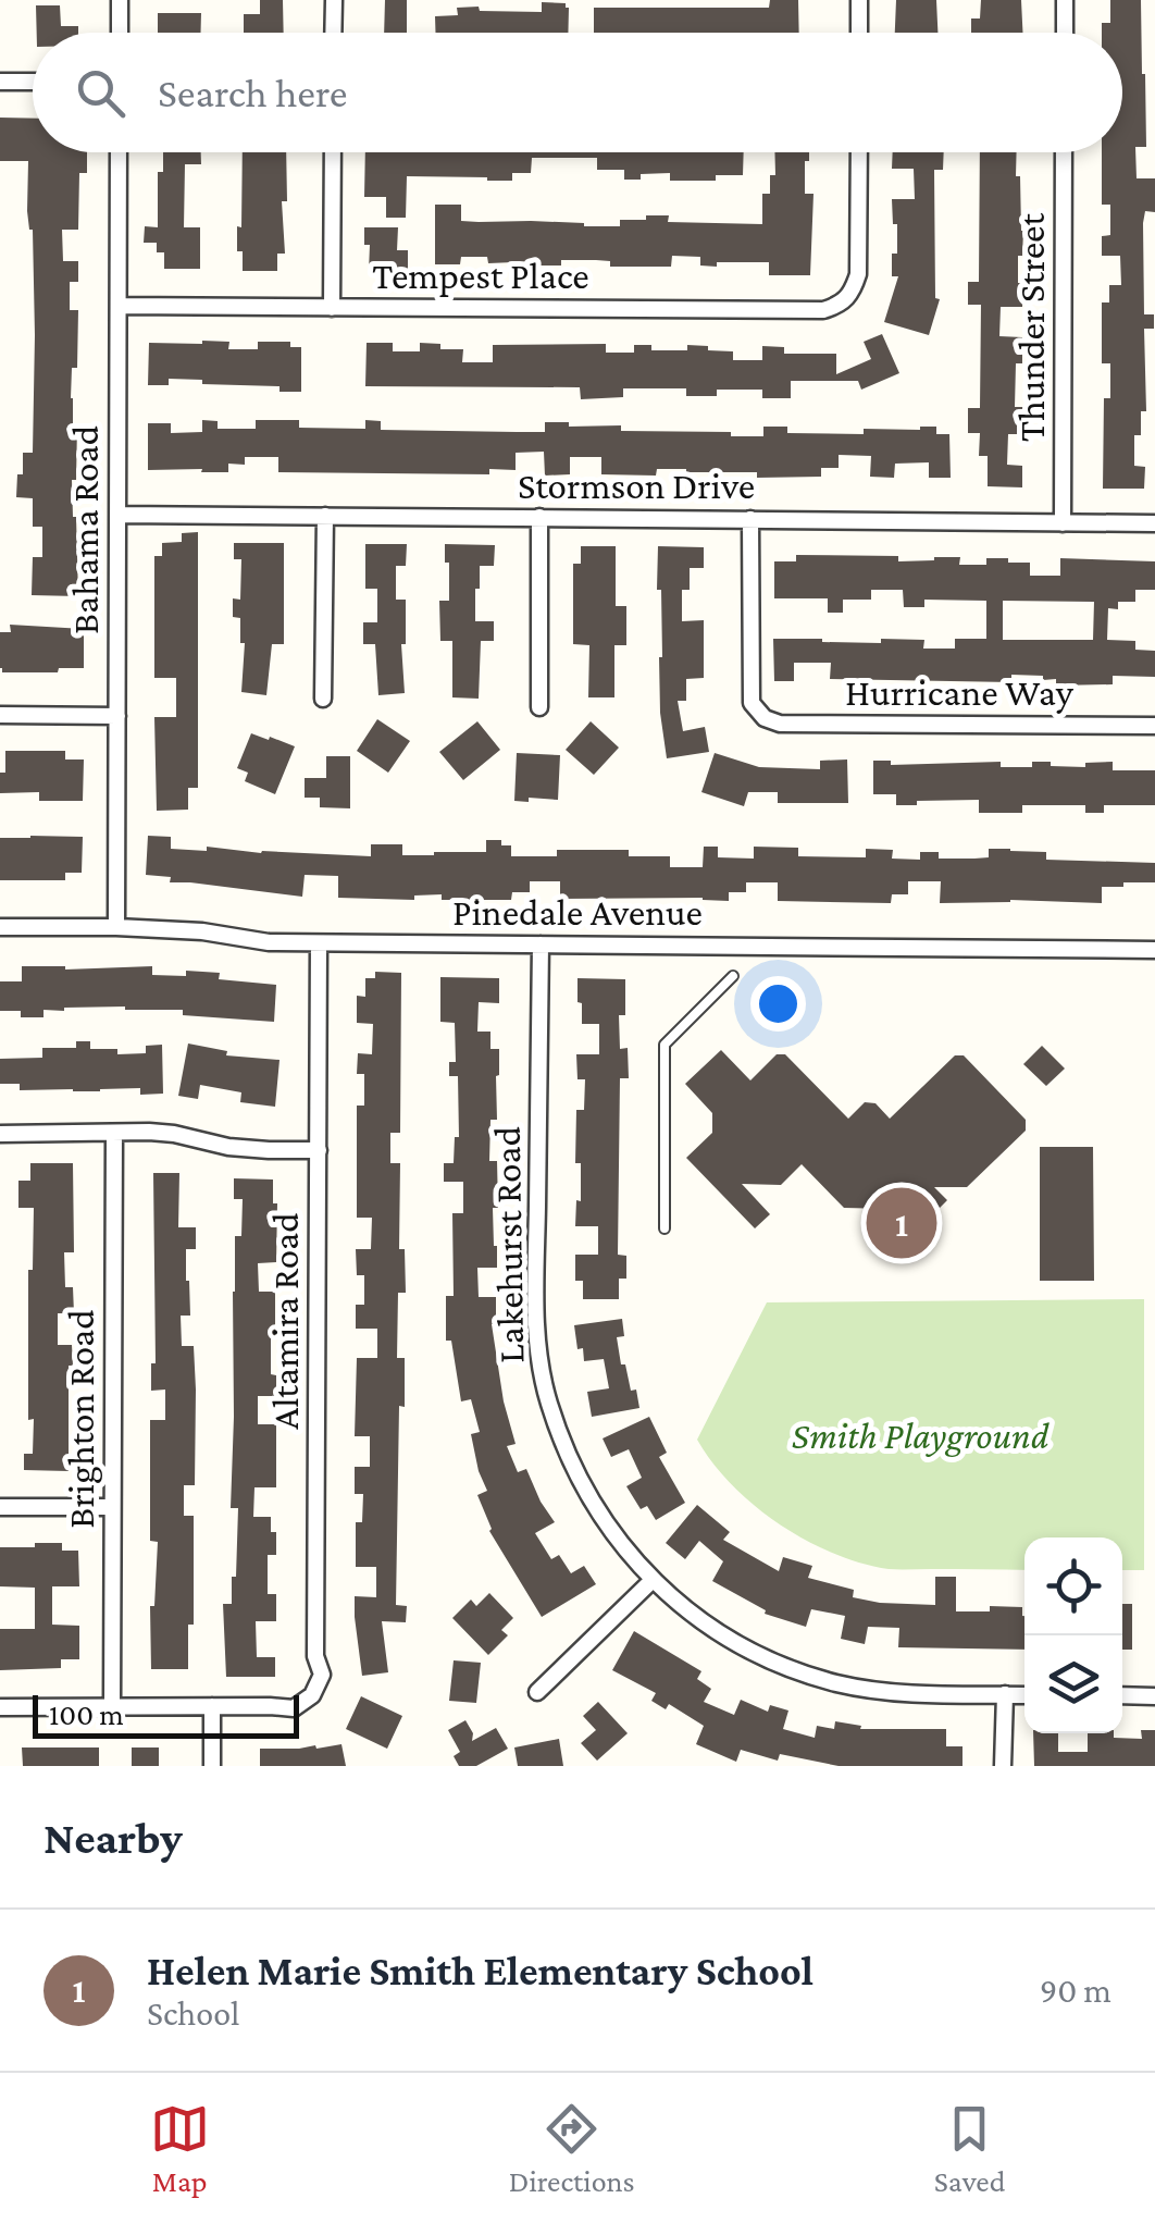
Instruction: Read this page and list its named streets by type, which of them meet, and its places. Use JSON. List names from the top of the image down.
{
  "streets": {
    "street": [
      "Tempest Place",
      "Thunder Street",
      "Stormson Drive",
      "Bahama Road",
      "Hurricane Way",
      "Pinedale Avenue",
      "Lakehurst Road",
      "Altamira Road",
      "Brighton Road"
    ]
  },
  "crossings": [
    ["Tempest Place", "Bahama Road"],
    ["Thunder Street", "Stormson Drive"],
    ["Stormson Drive", "Bahama Road"],
    ["Stormson Drive", "Hurricane Way"],
    ["Bahama Road", "Pinedale Avenue"],
    ["Pinedale Avenue", "Lakehurst Road"],
    ["Pinedale Avenue", "Altamira Road"]
  ],
  "parks": ["Smith Playground"],
  "scale_bar": "100 m",
  "page": {
    "search": "Search here",
    "pins": "1",
    "scale": "100 m",
    "heading": "Nearby",
    "list": [
      {
        "mark": "1",
        "name": "Helen Marie Smith Elementary School",
        "note": "School",
        "value": "90 m"
      }
    ],
    "nav": ["Map", "Directions", "Saved"]
  }
}
